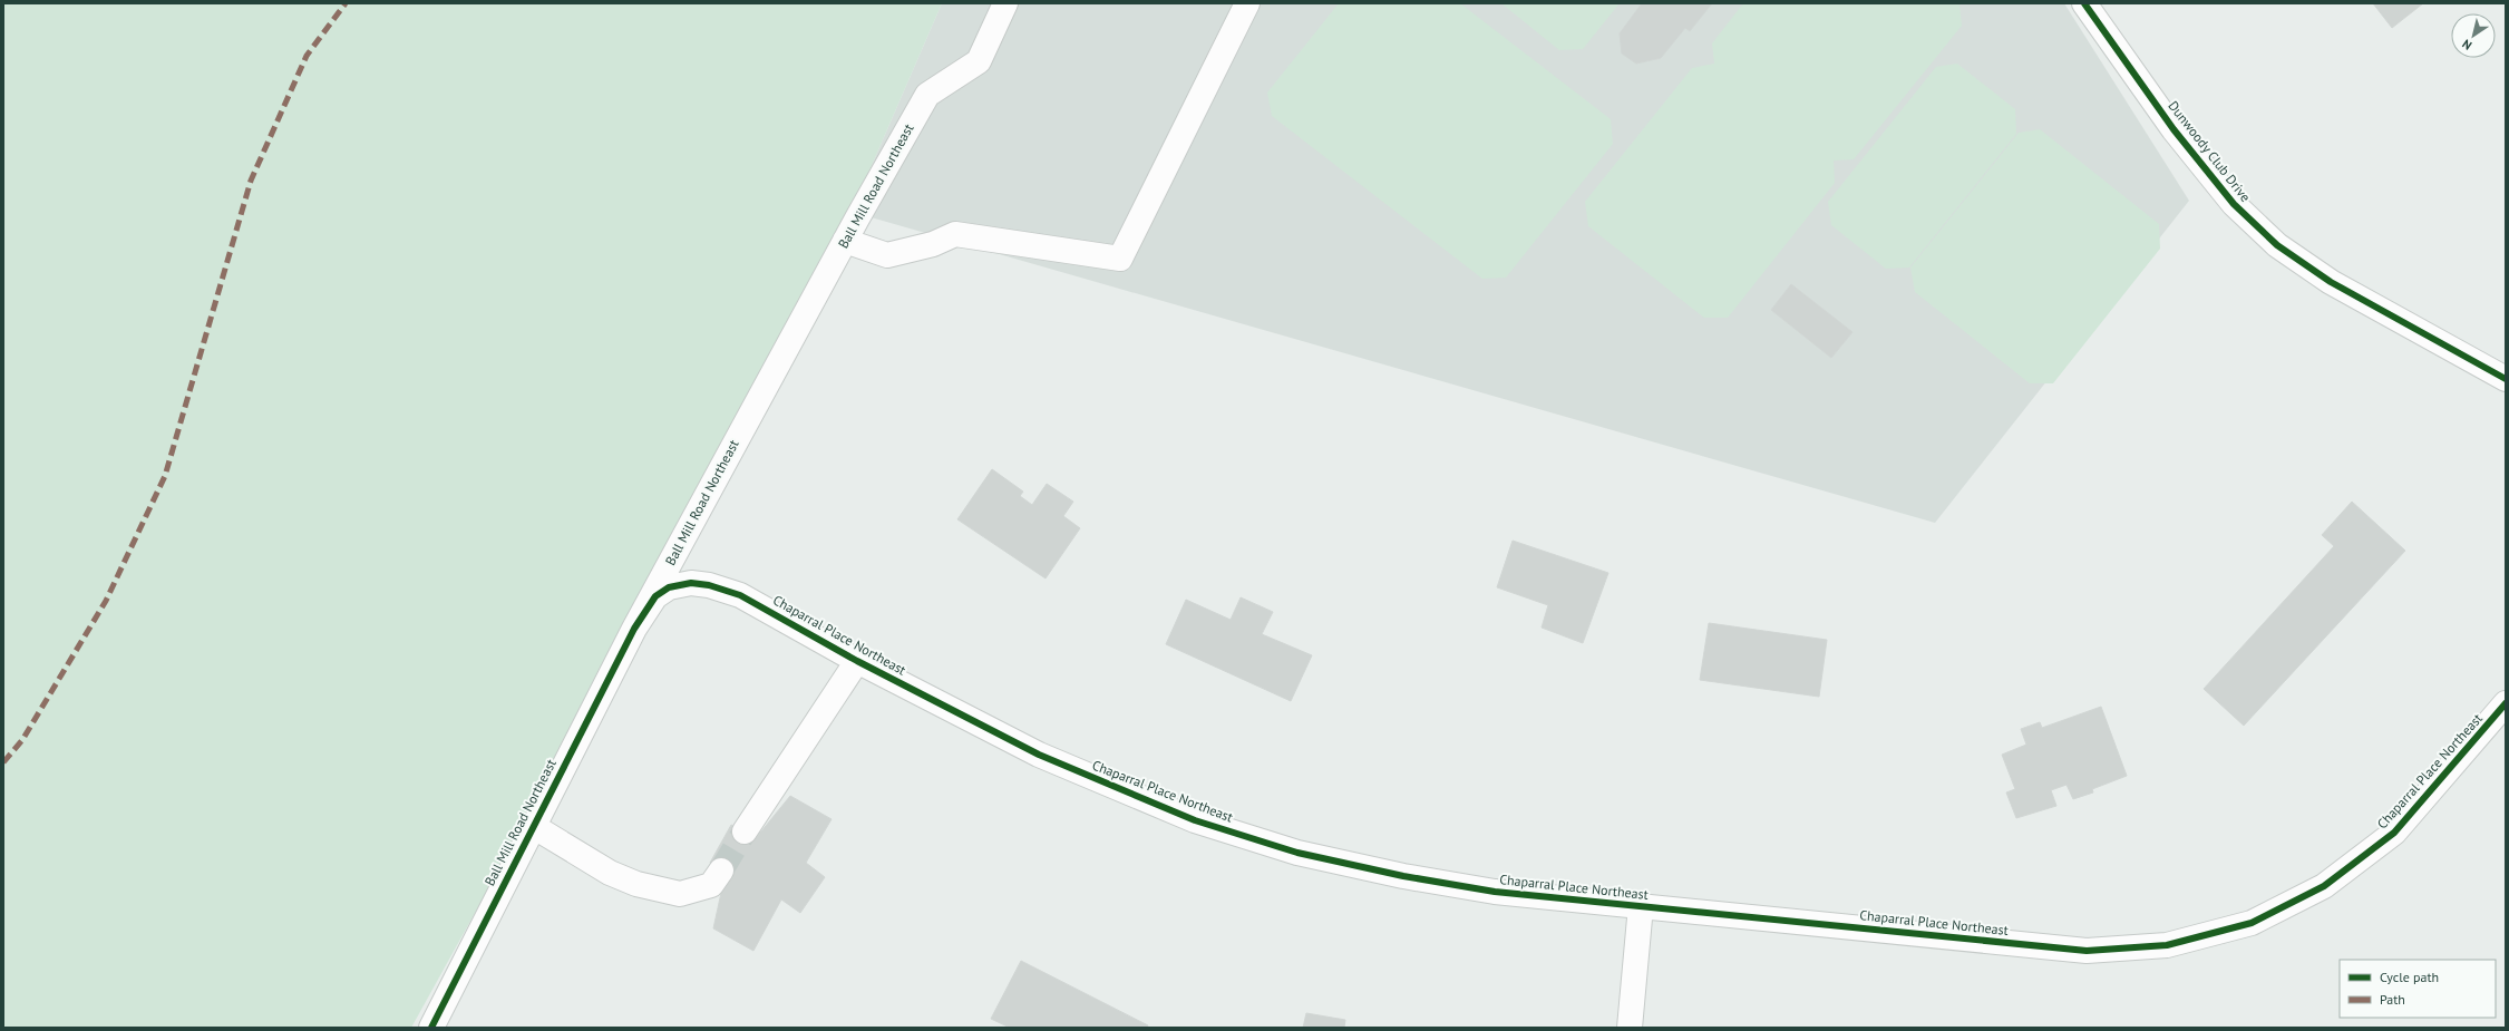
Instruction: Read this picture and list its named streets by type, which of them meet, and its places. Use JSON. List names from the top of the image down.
{
  "streets": {
    "street": ["Dunwoody Club Drive", "Ball Mill Road Northeast", "Chaparral Place Northeast"]
  },
  "crossings": [
    ["Ball Mill Road Northeast", "Chaparral Place Northeast"]
  ],
  "legend": ["Cycle path", "Path"],
  "north": "bottom left"
}
